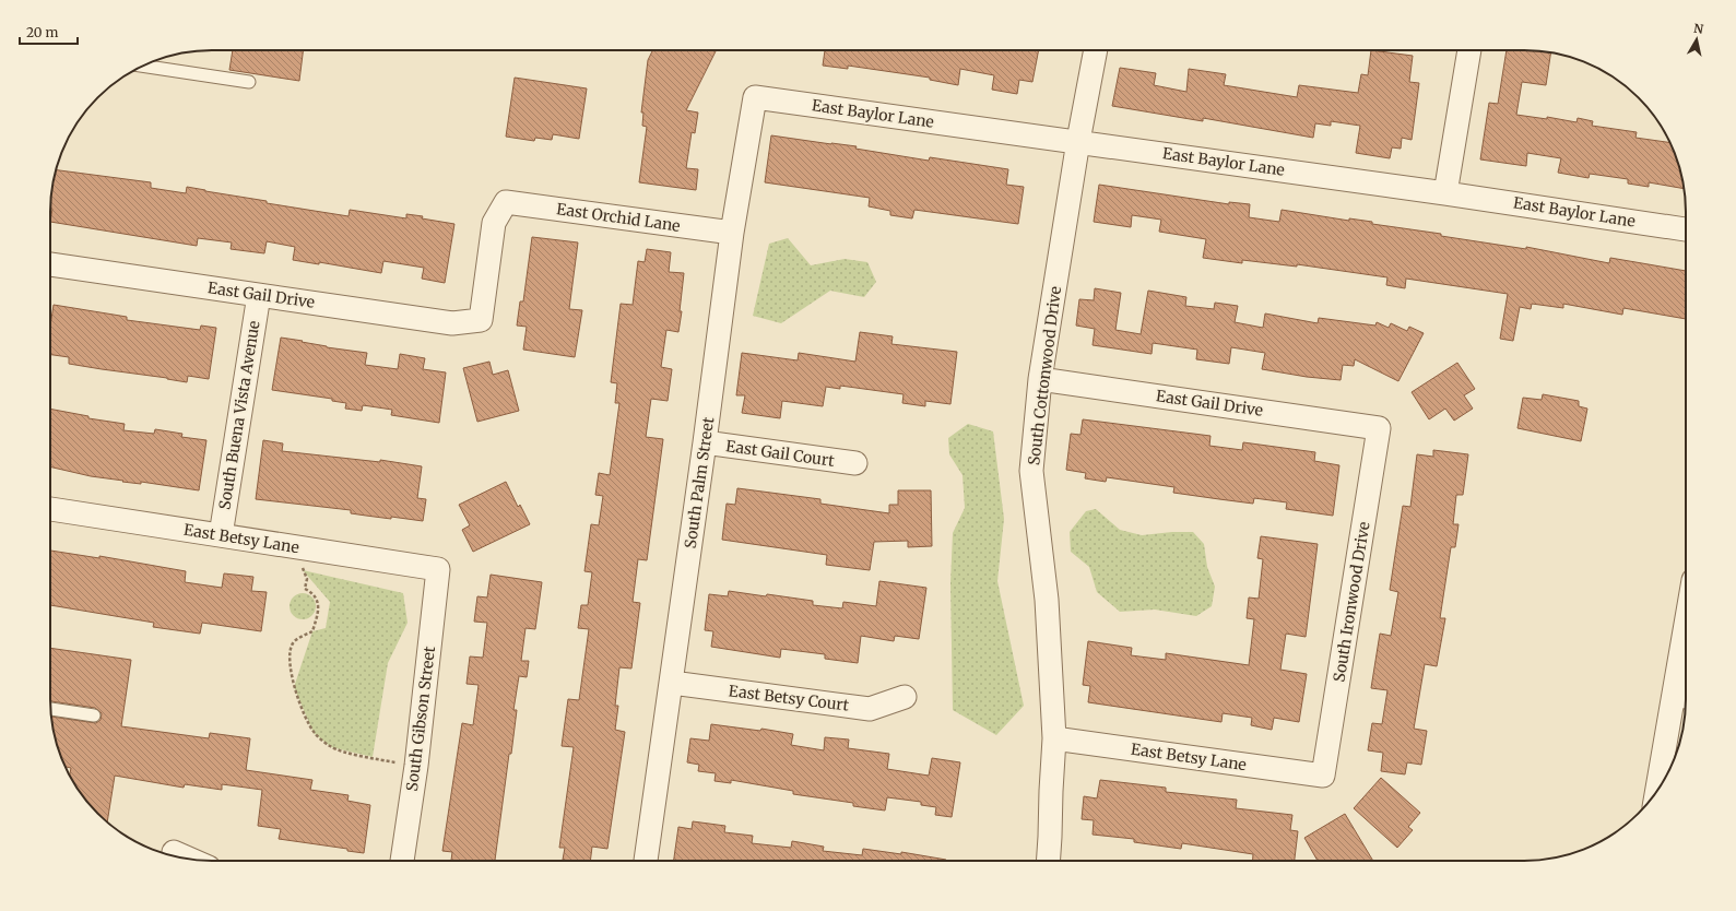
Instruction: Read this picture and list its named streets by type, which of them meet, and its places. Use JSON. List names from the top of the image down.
{
  "streets": {
    "street": [
      "East Baylor Lane",
      "East Orchid Lane",
      "East Gail Drive",
      "South Cottonwood Drive",
      "South Buena Vista Avenue",
      "East Gail Court",
      "South Palm Street",
      "East Betsy Lane",
      "South Ironwood Drive",
      "East Betsy Court",
      "South Gibson Street"
    ]
  },
  "crossings": [
    ["East Baylor Lane", "South Cottonwood Drive"],
    ["East Baylor Lane", "South Palm Street"],
    ["East Orchid Lane", "East Gail Drive"],
    ["East Orchid Lane", "South Palm Street"],
    ["East Gail Drive", "South Cottonwood Drive"],
    ["East Gail Drive", "South Buena Vista Avenue"],
    ["East Gail Drive", "South Ironwood Drive"],
    ["South Cottonwood Drive", "East Betsy Lane"],
    ["South Buena Vista Avenue", "East Betsy Lane"],
    ["East Gail Court", "South Palm Street"],
    ["South Palm Street", "East Betsy Court"],
    ["East Betsy Lane", "South Ironwood Drive"],
    ["East Betsy Lane", "South Gibson Street"]
  ],
  "scale_bar": "20 m",
  "north": "top"
}
